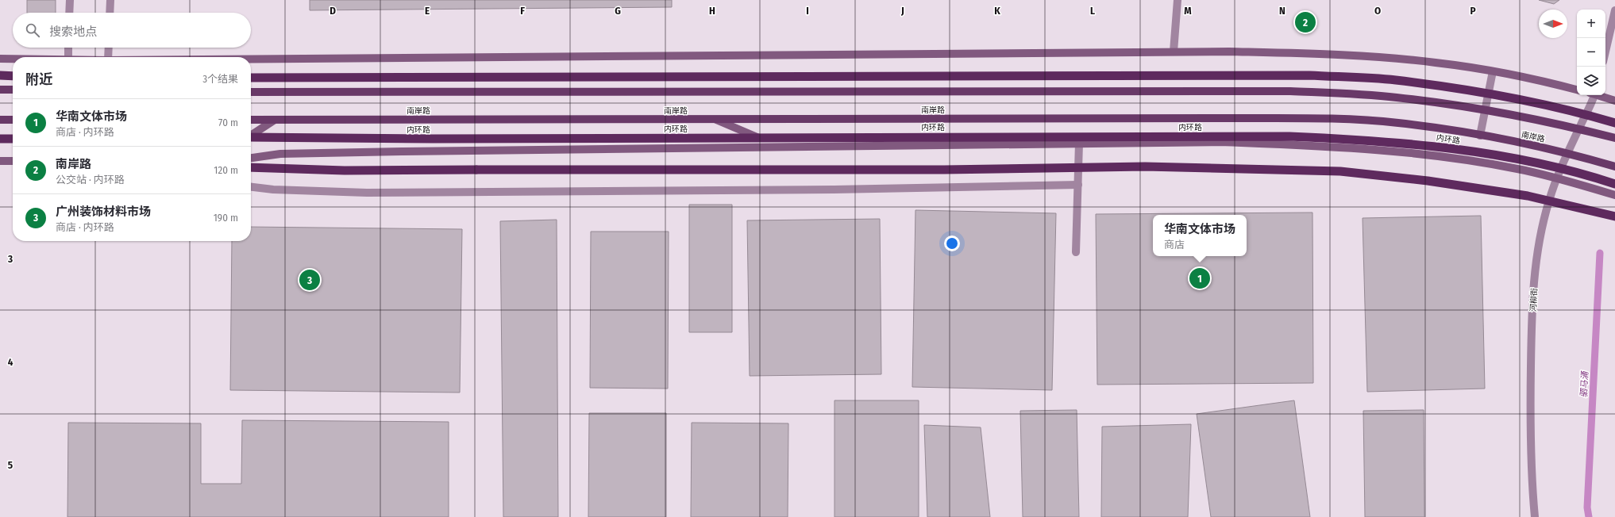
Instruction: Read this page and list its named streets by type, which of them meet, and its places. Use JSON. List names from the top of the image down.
{
  "streets": {
    "highway": ["内环路"],
    "main road": ["南岸路"],
    "street": ["河柳街"]
  },
  "crossings": [
    ["南岸路", "河柳街"]
  ],
  "water": ["驷马涌"],
  "north": "right",
  "page": {
    "map_buttons": ["+", "−"],
    "pins": ["2", "1", "3"],
    "search": "搜索地点",
    "heading": ["附近", "3个结果"],
    "list": [
      {
        "mark": "1",
        "name": "华南文体市场",
        "note": "商店 · 内环路",
        "value": "70 m"
      },
      {
        "mark": "2",
        "name": "南岸路",
        "note": "公交站 · 内环路",
        "value": "120 m"
      },
      {
        "mark": "3",
        "name": "广州装饰材料市场",
        "note": "商店 · 内环路",
        "value": "190 m"
      }
    ],
    "popup": ["华南文体市场", "商店"]
  },
  "grid": {
    "columns": [
      "D",
      "E",
      "F",
      "G",
      "H",
      "I",
      "J",
      "K",
      "L",
      "M",
      "N",
      "O",
      "P"
    ],
    "rows": ["3", "4", "5"]
  }
}
